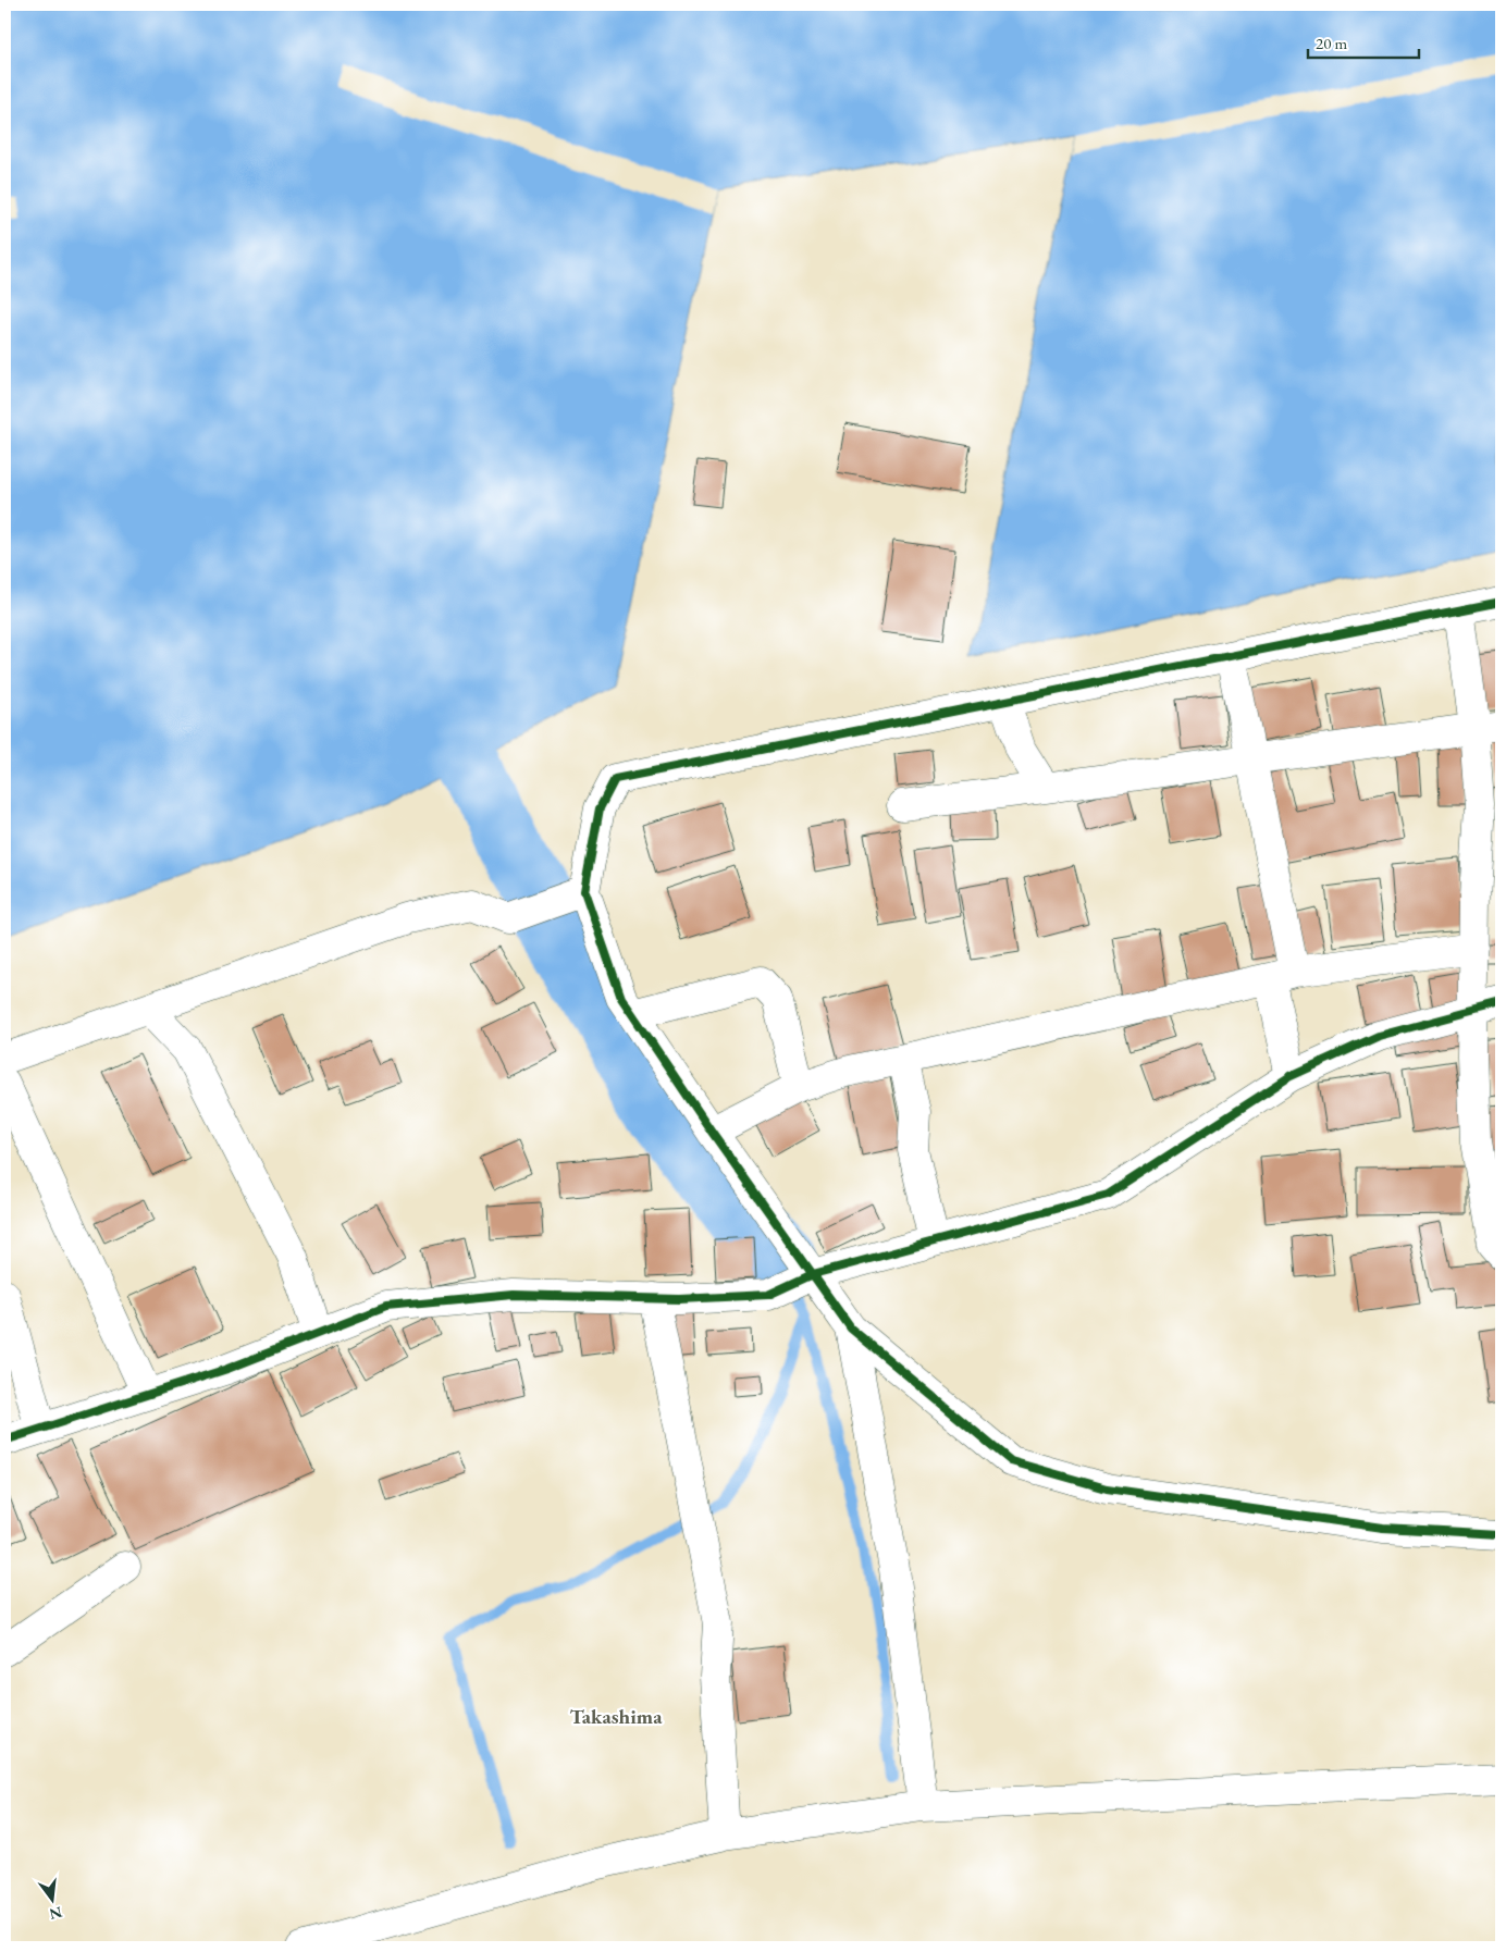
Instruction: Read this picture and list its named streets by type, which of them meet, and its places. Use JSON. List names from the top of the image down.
{
  "districts": ["Takashima"],
  "scale_bar": "20 m",
  "north": "bottom"
}
